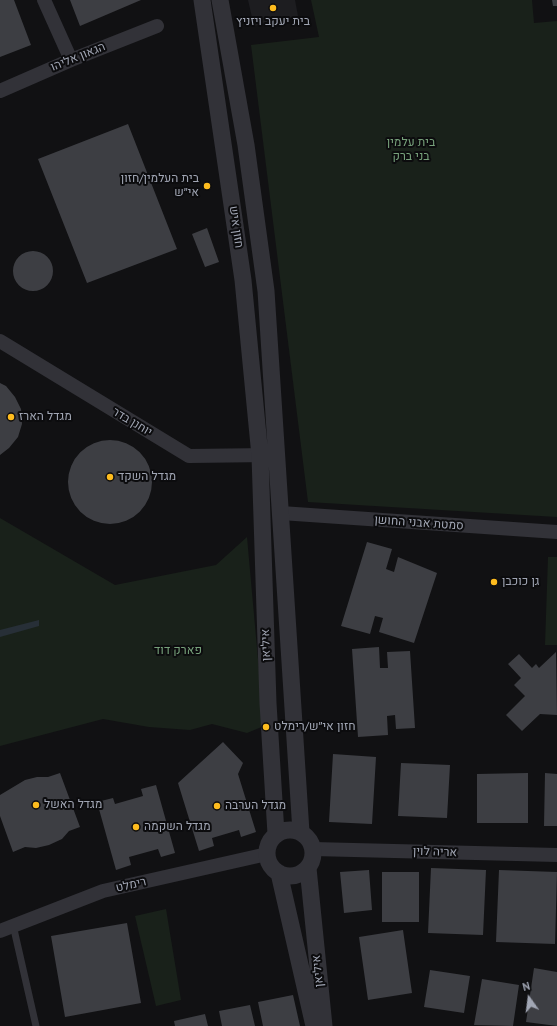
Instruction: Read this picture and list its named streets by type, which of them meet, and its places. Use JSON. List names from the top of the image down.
{
  "streets": {
    "street": [
      "הגאון אליהו",
      "חזון איש",
      "יוחנן בדר",
      "סמטת אבני החושן",
      "איליאן",
      "אריה לוין",
      "רימלט"
    ]
  },
  "crossings": [
    ["חזון איש", "יוחנן בדר"],
    ["חזון איש", "איליאן"],
    ["יוחנן בדר", "איליאן"],
    ["סמטת אבני החושן", "איליאן"],
    ["איליאן", "אריה לוין"],
    ["איליאן", "רימלט"],
    ["אריה לוין", "רימלט"]
  ],
  "parks": ["בית עלמין בני ברק", "פארק דוד"],
  "places": [
    "בית יעקב ויזניץ",
    "בית העלמין/חזון אי״ש",
    "מגדל הארז",
    "מגדל השקד",
    "גן כוכבן",
    "חזון אי״ש/רימלט",
    "מגדל האשל",
    "מגדל הערבה",
    "מגדל השקמה"
  ],
  "north": "top"
}
